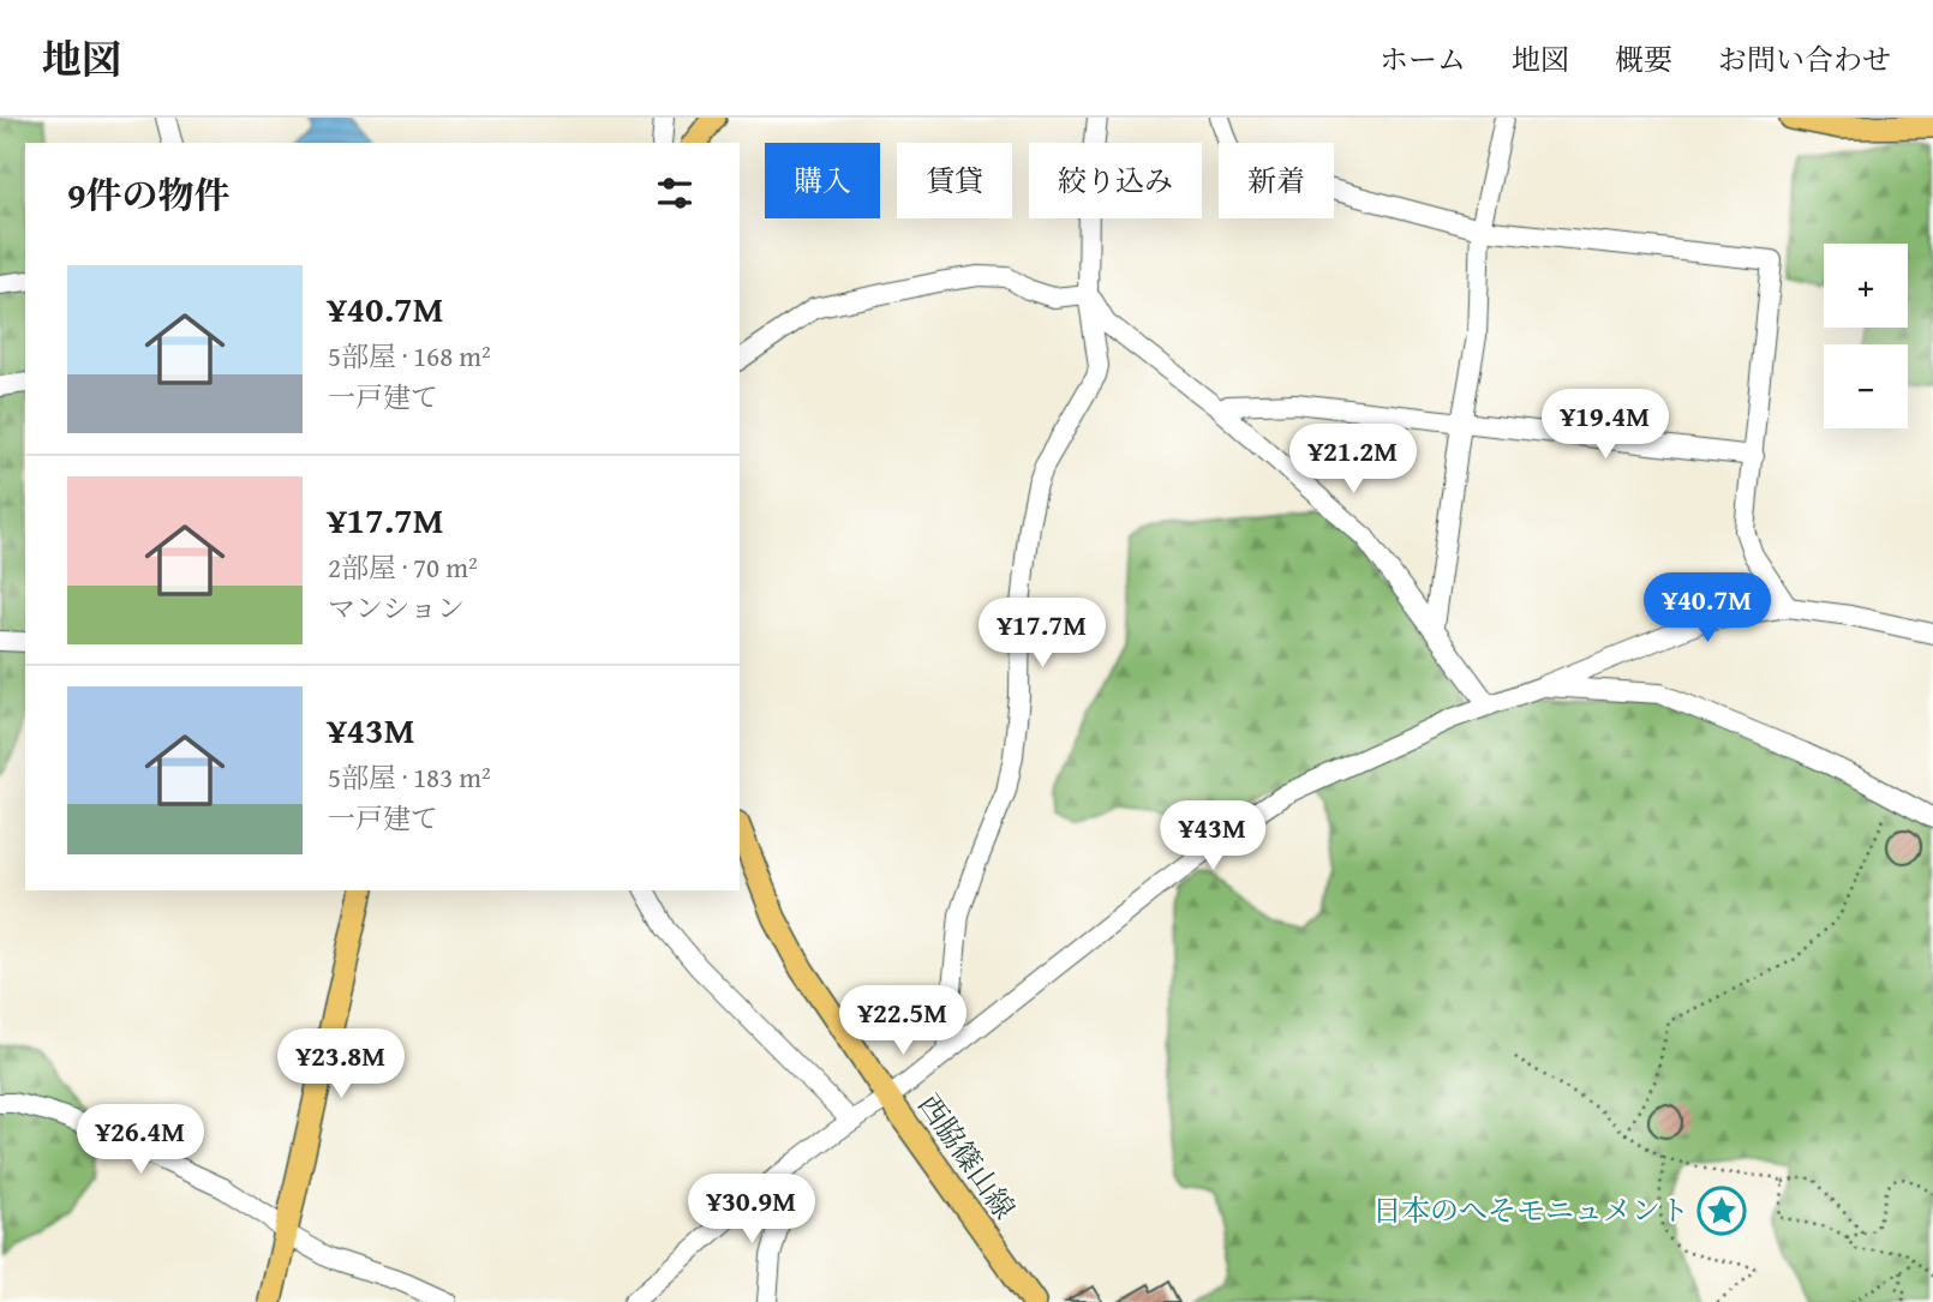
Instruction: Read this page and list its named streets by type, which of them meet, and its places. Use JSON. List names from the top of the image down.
{
  "streets": {
    "main road": ["西脇篠山線"]
  },
  "places": {
    "place": ["日本のへそモニュメント"]
  },
  "page": {
    "header": "地図",
    "nav": [
      "ホーム",
      "地図",
      "概要",
      "お問い合わせ"
    ],
    "chip": [
      "購入",
      "賃貸",
      "絞り込み",
      "新着"
    ],
    "heading": "9件の物件",
    "map_buttons": ["+", "−"],
    "list": [
      {
        "name": "¥40.7M",
        "note": "5部屋 · 168 m² · 一戸建て"
      },
      {
        "name": "¥17.7M",
        "note": "2部屋 · 70 m² · マンション"
      },
      {
        "name": "¥43M",
        "note": "5部屋 · 183 m² · 一戸建て"
      }
    ],
    "price": [
      "¥19.4M",
      "¥21.2M",
      "¥40.7M",
      "¥17.7M",
      "¥43M",
      "¥22.5M",
      "¥23.8M",
      "¥26.4M",
      "¥30.9M"
    ]
  }
}
